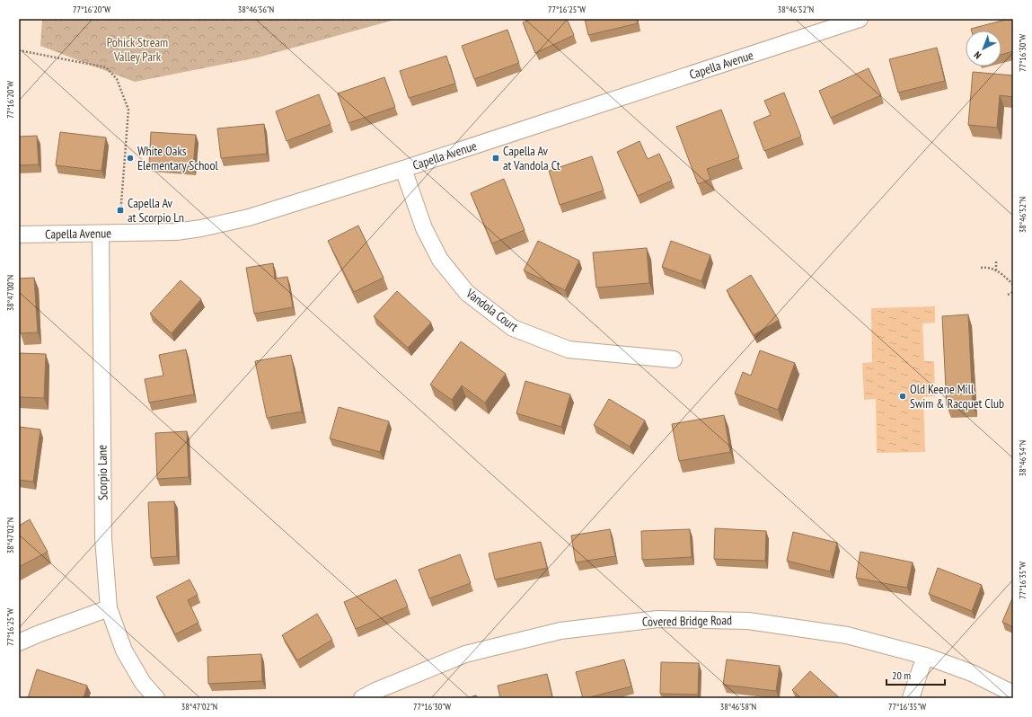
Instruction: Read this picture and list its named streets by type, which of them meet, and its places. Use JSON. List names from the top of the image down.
{
  "streets": {
    "street": [
      "Capella Avenue",
      "Vandola Court",
      "Scorpio Lane",
      "Covered Bridge Road"
    ]
  },
  "crossings": [
    ["Capella Avenue", "Vandola Court"],
    ["Capella Avenue", "Scorpio Lane"]
  ],
  "parks": ["Pohick Stream Valley Park"],
  "places": {
    "other": ["White Oaks Elementary School", "Old Keene Mill Swim & Racquet Club"],
    "transit": ["Capella Av at Vandola Ct", "Capella Av at Scorpio Ln"]
  },
  "scale_bar": "20 m",
  "north": "bottom left",
  "coordinates": [
    "77°16'20\"W",
    "38°46'56\"N",
    "77°16'25\"W",
    "38°46'52\"N",
    "77°16'30\"W",
    "38°47'00\"N",
    "38°46'54\"N",
    "38°47'02\"N",
    "77°16'35\"W",
    "38°46'58\"N"
  ]
}
